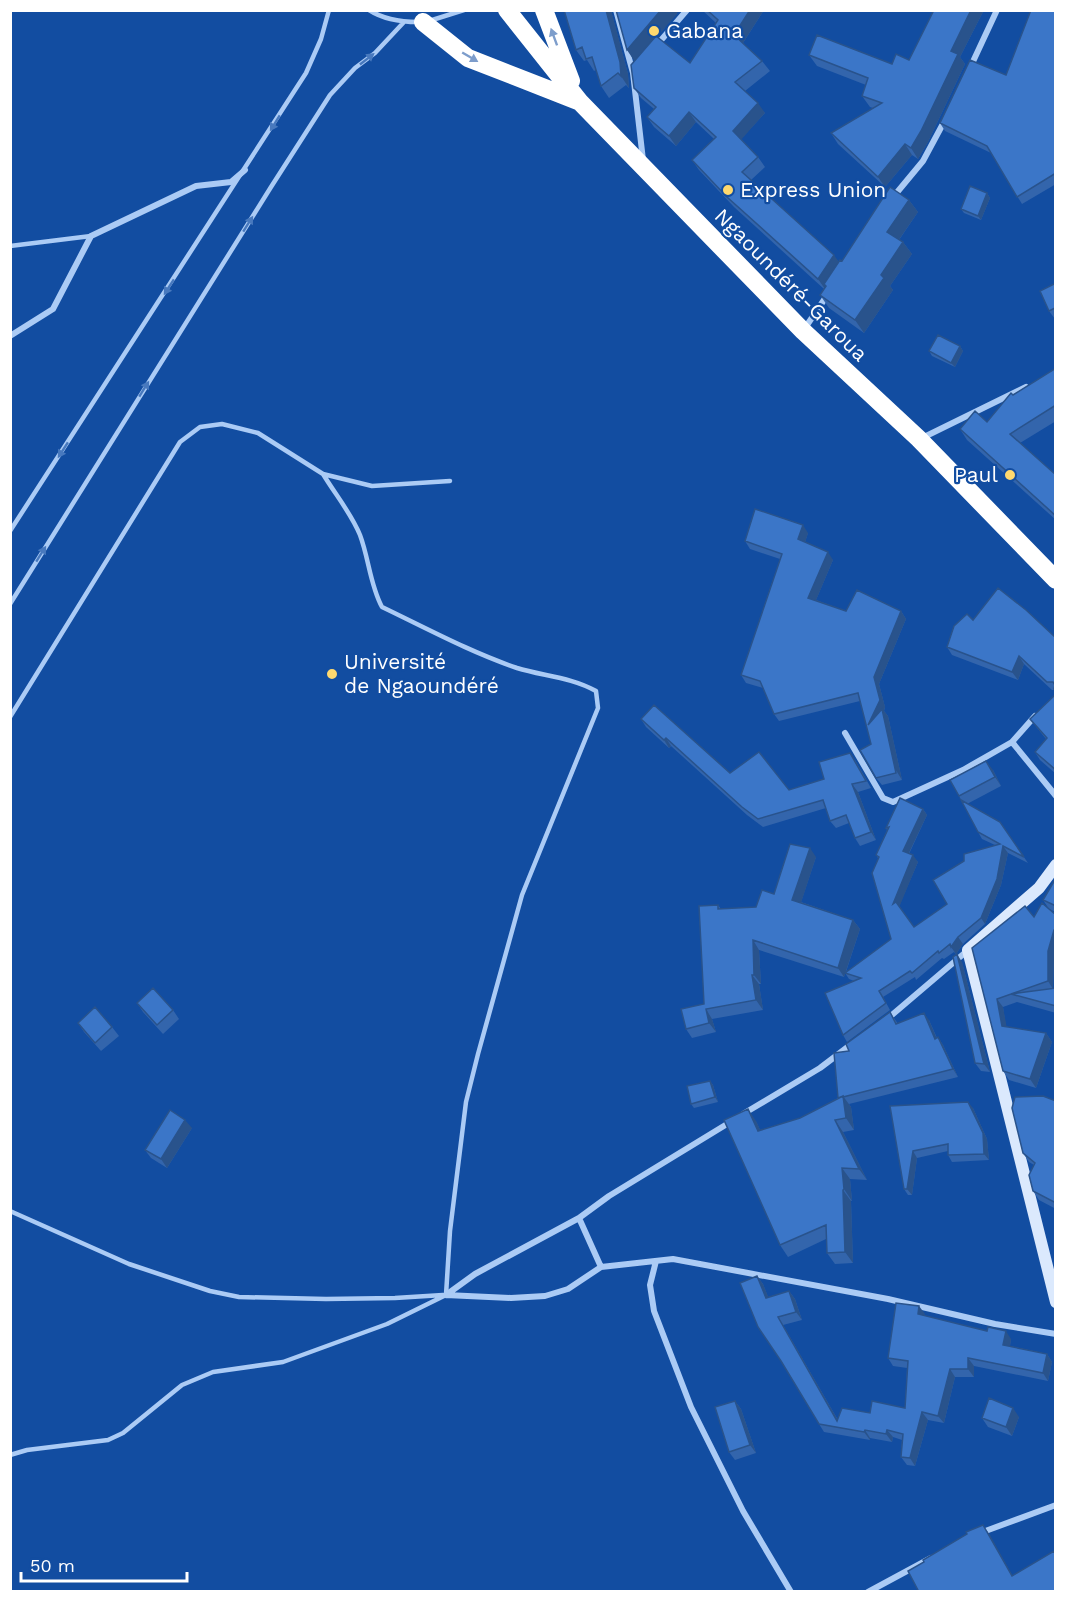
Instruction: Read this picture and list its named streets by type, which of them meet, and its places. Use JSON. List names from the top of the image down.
{
  "streets": {
    "highway": ["Ngaoundéré-Garoua"]
  },
  "places": [
    "Gabana",
    "Express Union",
    "Paul",
    "Université de Ngaoundéré"
  ],
  "scale_bar": "50 m"
}
